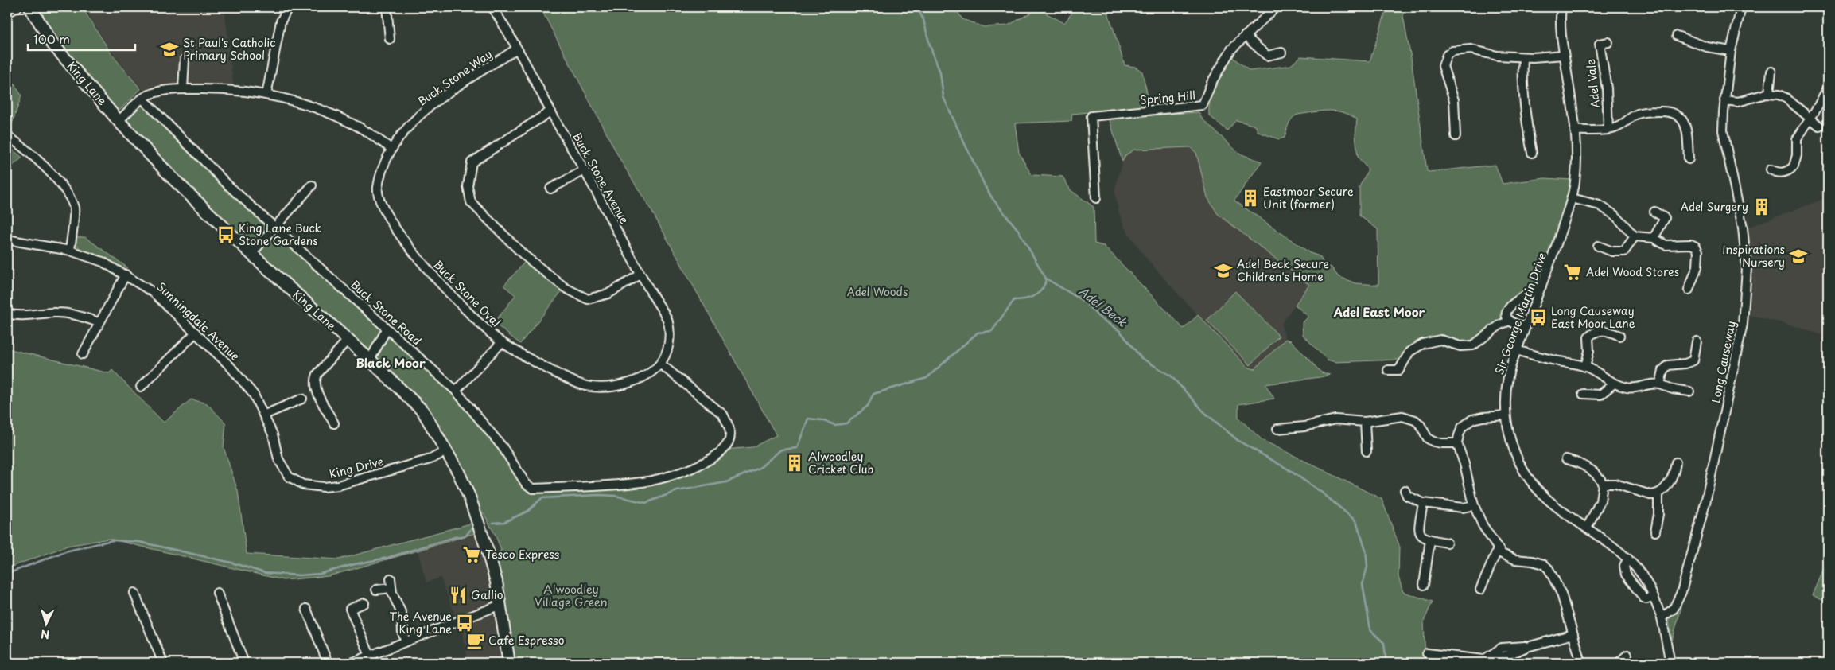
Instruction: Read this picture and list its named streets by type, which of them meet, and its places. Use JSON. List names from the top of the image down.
{
  "streets": {
    "street": [
      "Buck Stone Way",
      "King Lane",
      "Adel Vale",
      "Spring Hill",
      "Buck Stone Avenue",
      "Buck Stone Oval",
      "Buck Stone Road",
      "Sir George Martin Drive",
      "Sunningdale Avenue",
      "Long Causeway",
      "King Drive"
    ]
  },
  "crossings": [
    ["Buck Stone Way", "Buck Stone Avenue"],
    ["Buck Stone Way", "Buck Stone Oval"],
    ["King Lane", "King Drive"],
    ["Buck Stone Avenue", "Buck Stone Oval"],
    ["Buck Stone Avenue", "Buck Stone Road"],
    ["Buck Stone Oval", "Buck Stone Road"],
    ["Sir George Martin Drive", "Long Causeway"],
    ["Sunningdale Avenue", "King Drive"]
  ],
  "districts": ["Adel East Moor", "Black Moor"],
  "water": ["Adel Beck"],
  "parks": ["Adel Woods", "Alwoodley Village Green"],
  "places": {
    "school or university": ["St Paul's Catholic Primary School", "Inspirations Nursery", "Adel Beck Secure Children's Home"],
    "building": ["Eastmoor Secure Unit (former)", "Adel Surgery", "Alwoodley Cricket Club"],
    "bus stop": ["King Lane Buck Stone Gardens", "Long Causeway East Moor Lane", "The Avenue King Lane"],
    "supermarket": ["Adel Wood Stores", "Tesco Express"],
    "restaurant": ["Gallio"],
    "cafe": ["Cafe Espresso"]
  },
  "scale_bar": "100 m",
  "north": "bottom"
}
